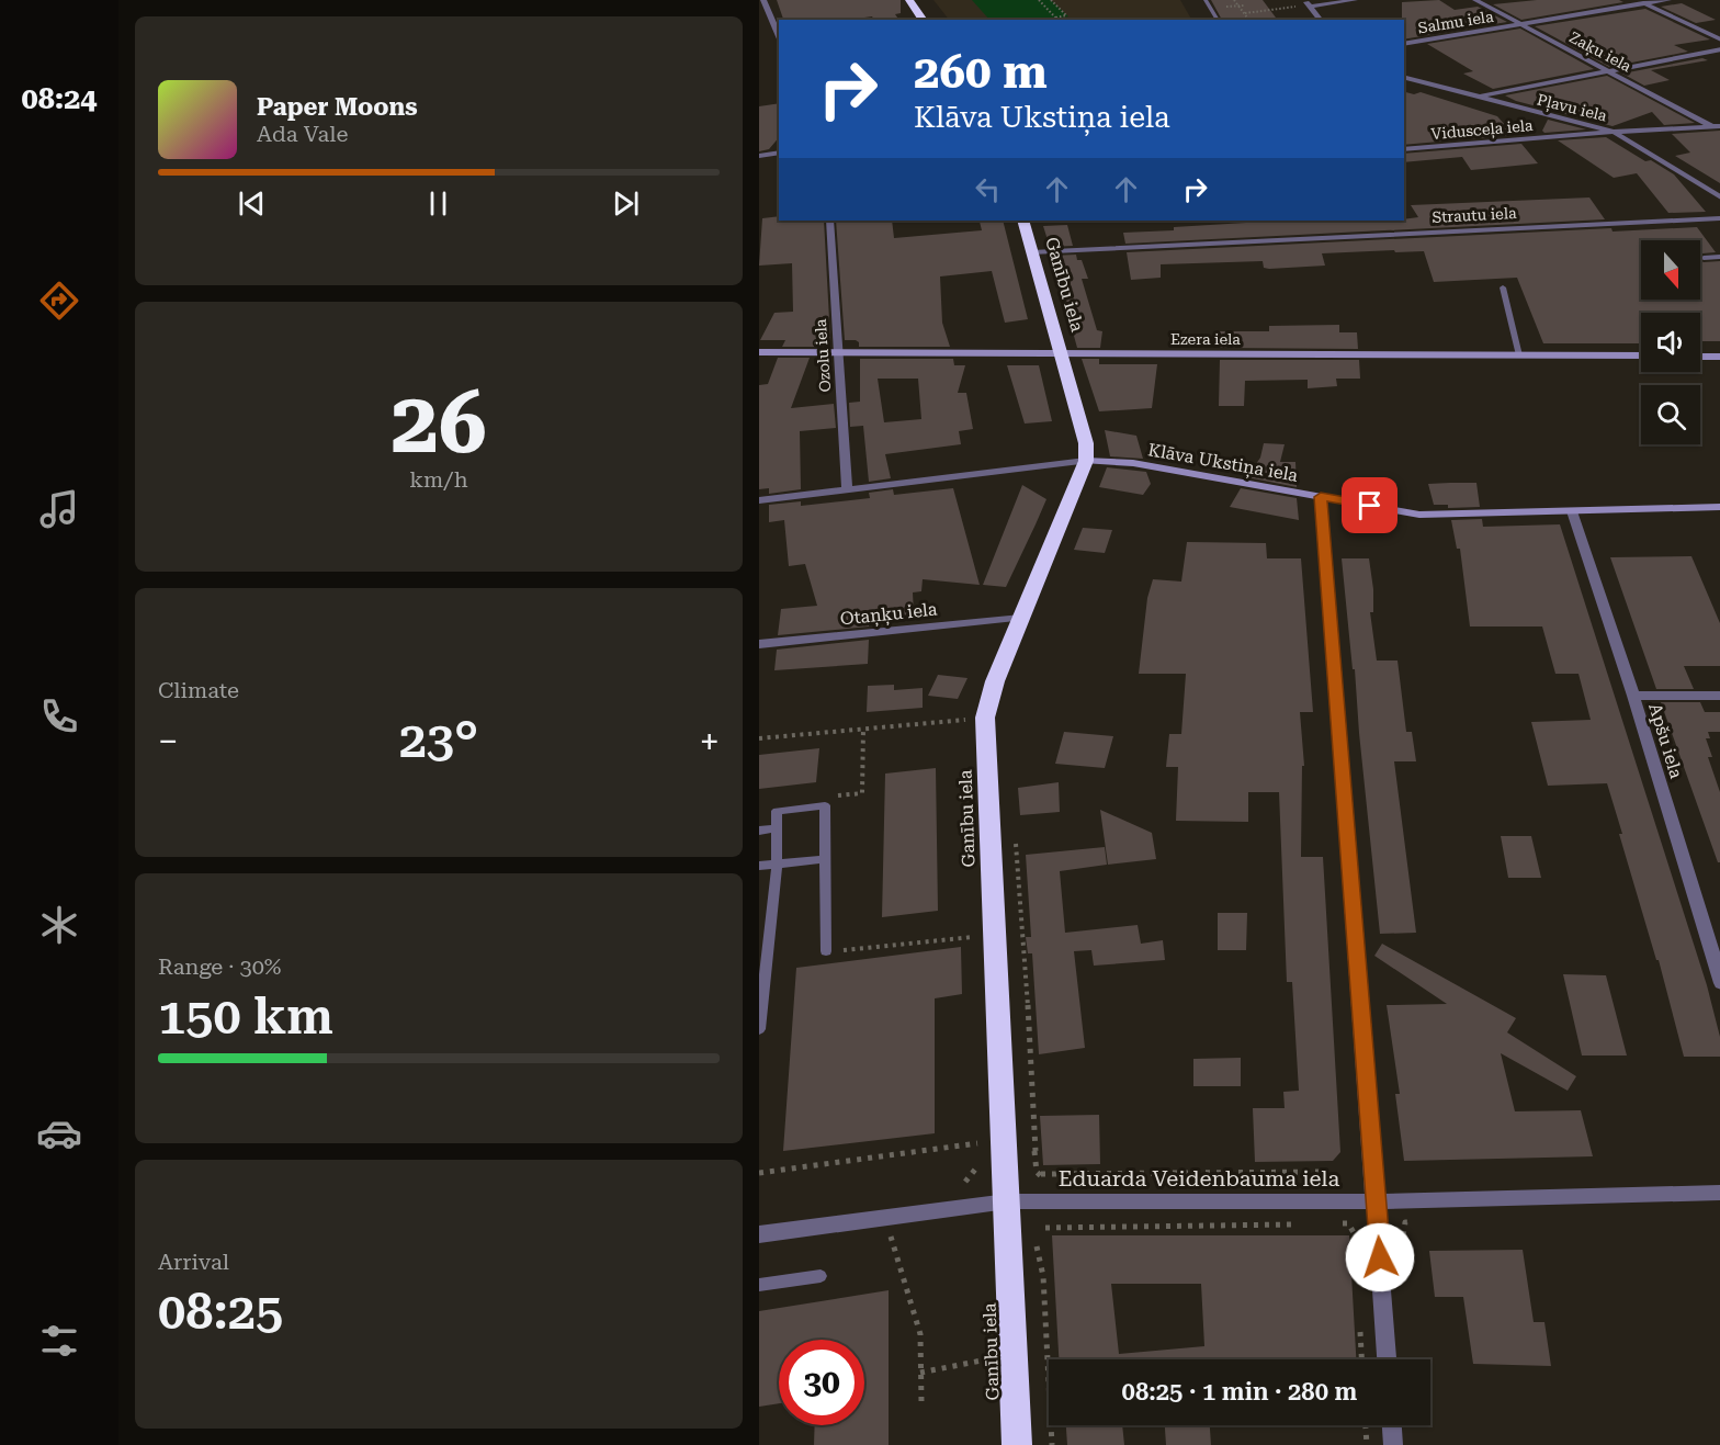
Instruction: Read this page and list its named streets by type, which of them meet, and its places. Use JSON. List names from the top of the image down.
{
  "streets": {
    "highway": ["Ganību iela"],
    "street": [
      "Salmu iela",
      "Zaķu iela",
      "Pļavu iela",
      "Vidusceļa iela",
      "Strautu iela",
      "Ezera iela",
      "Ozolu iela",
      "Klāva Ukstiņa iela",
      "Otaņķu iela",
      "Apšu iela",
      "Eduarda Veidenbauma iela"
    ]
  },
  "crossings": [
    ["Salmu iela", "Zaķu iela"],
    ["Zaķu iela", "Vidusceļa iela"],
    ["Pļavu iela", "Vidusceļa iela"],
    ["Strautu iela", "Ganību iela"],
    ["Ganību iela", "Ezera iela"],
    ["Ganību iela", "Klāva Ukstiņa iela"],
    ["Ganību iela", "Otaņķu iela"],
    ["Ganību iela", "Eduarda Veidenbauma iela"],
    ["Ezera iela", "Ozolu iela"],
    ["Ozolu iela", "Klāva Ukstiņa iela"],
    ["Klāva Ukstiņa iela", "Apšu iela"]
  ],
  "north": "bottom",
  "page": {
    "tabs": "08:24",
    "turn": ["260 m", "Klāva Ukstiņa iela"],
    "song": ["Paper Moons", "Ada Vale"],
    "tile": [
      ["26", "km/h"],
      "Climate",
      ["Range · 30%", "150 km"],
      ["Arrival", "08:25"]
    ],
    "heat": ["−", "23°", "+"],
    "limit": "30",
    "trip": "08:25 · 1 min · 280 m"
  }
}
